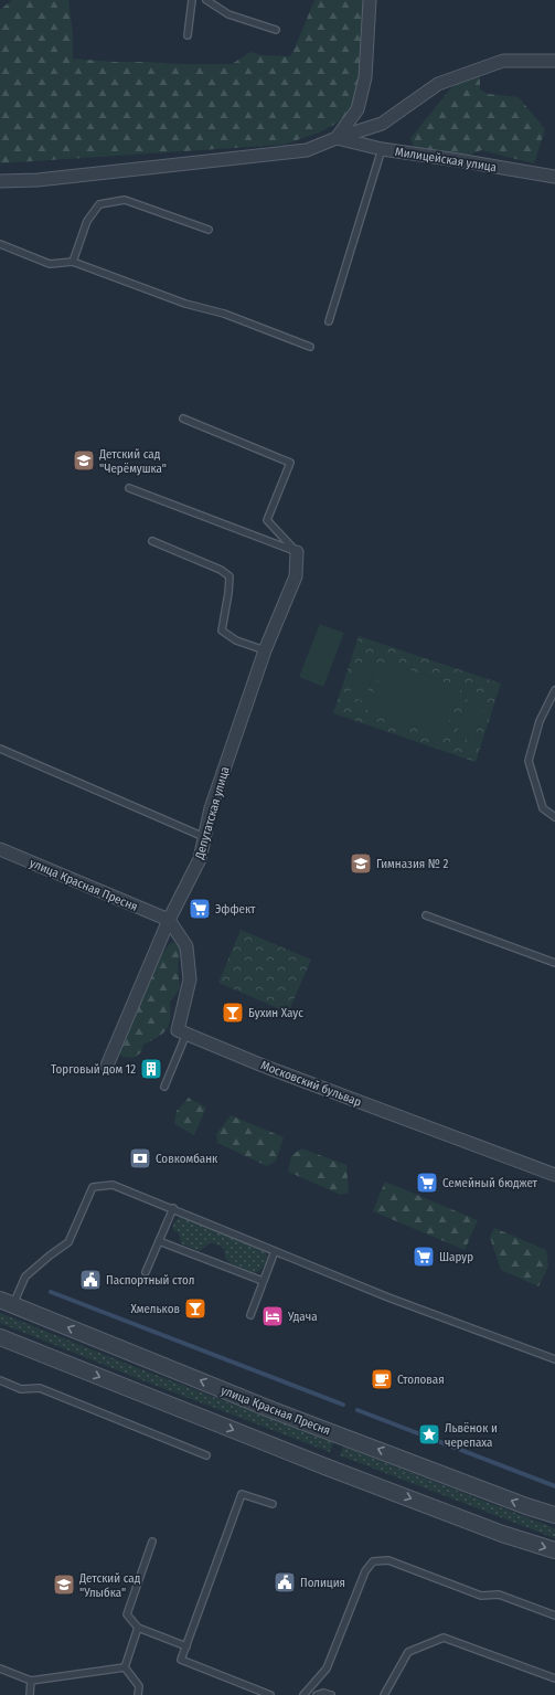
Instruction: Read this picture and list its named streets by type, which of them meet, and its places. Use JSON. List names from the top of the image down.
{
  "streets": {
    "street": [
      "Милицейская улица",
      "Депутатская улица",
      "улица Красная Пресня",
      "Московский бульвар"
    ]
  },
  "crossings": [
    ["Депутатская улица", "улица Красная Пресня"]
  ],
  "places": {
    "school or university": ["Детский сад \"Черёмушка\"", "Гимназия № 2", "Детский сад \"Улыбка\""],
    "supermarket": ["Эффект", "Семейный бюджет", "Шарур"],
    "bar": ["Бухин Хаус", "Хмельков"],
    "building": ["Торговый дом 12"],
    "bank": ["Совкомбанк"],
    "public building": ["Паспортный стол", "Полиция"],
    "hotel": ["Удача"],
    "cafe": ["Столовая"],
    "place": ["Львёнок и черепаха"]
  }
}
